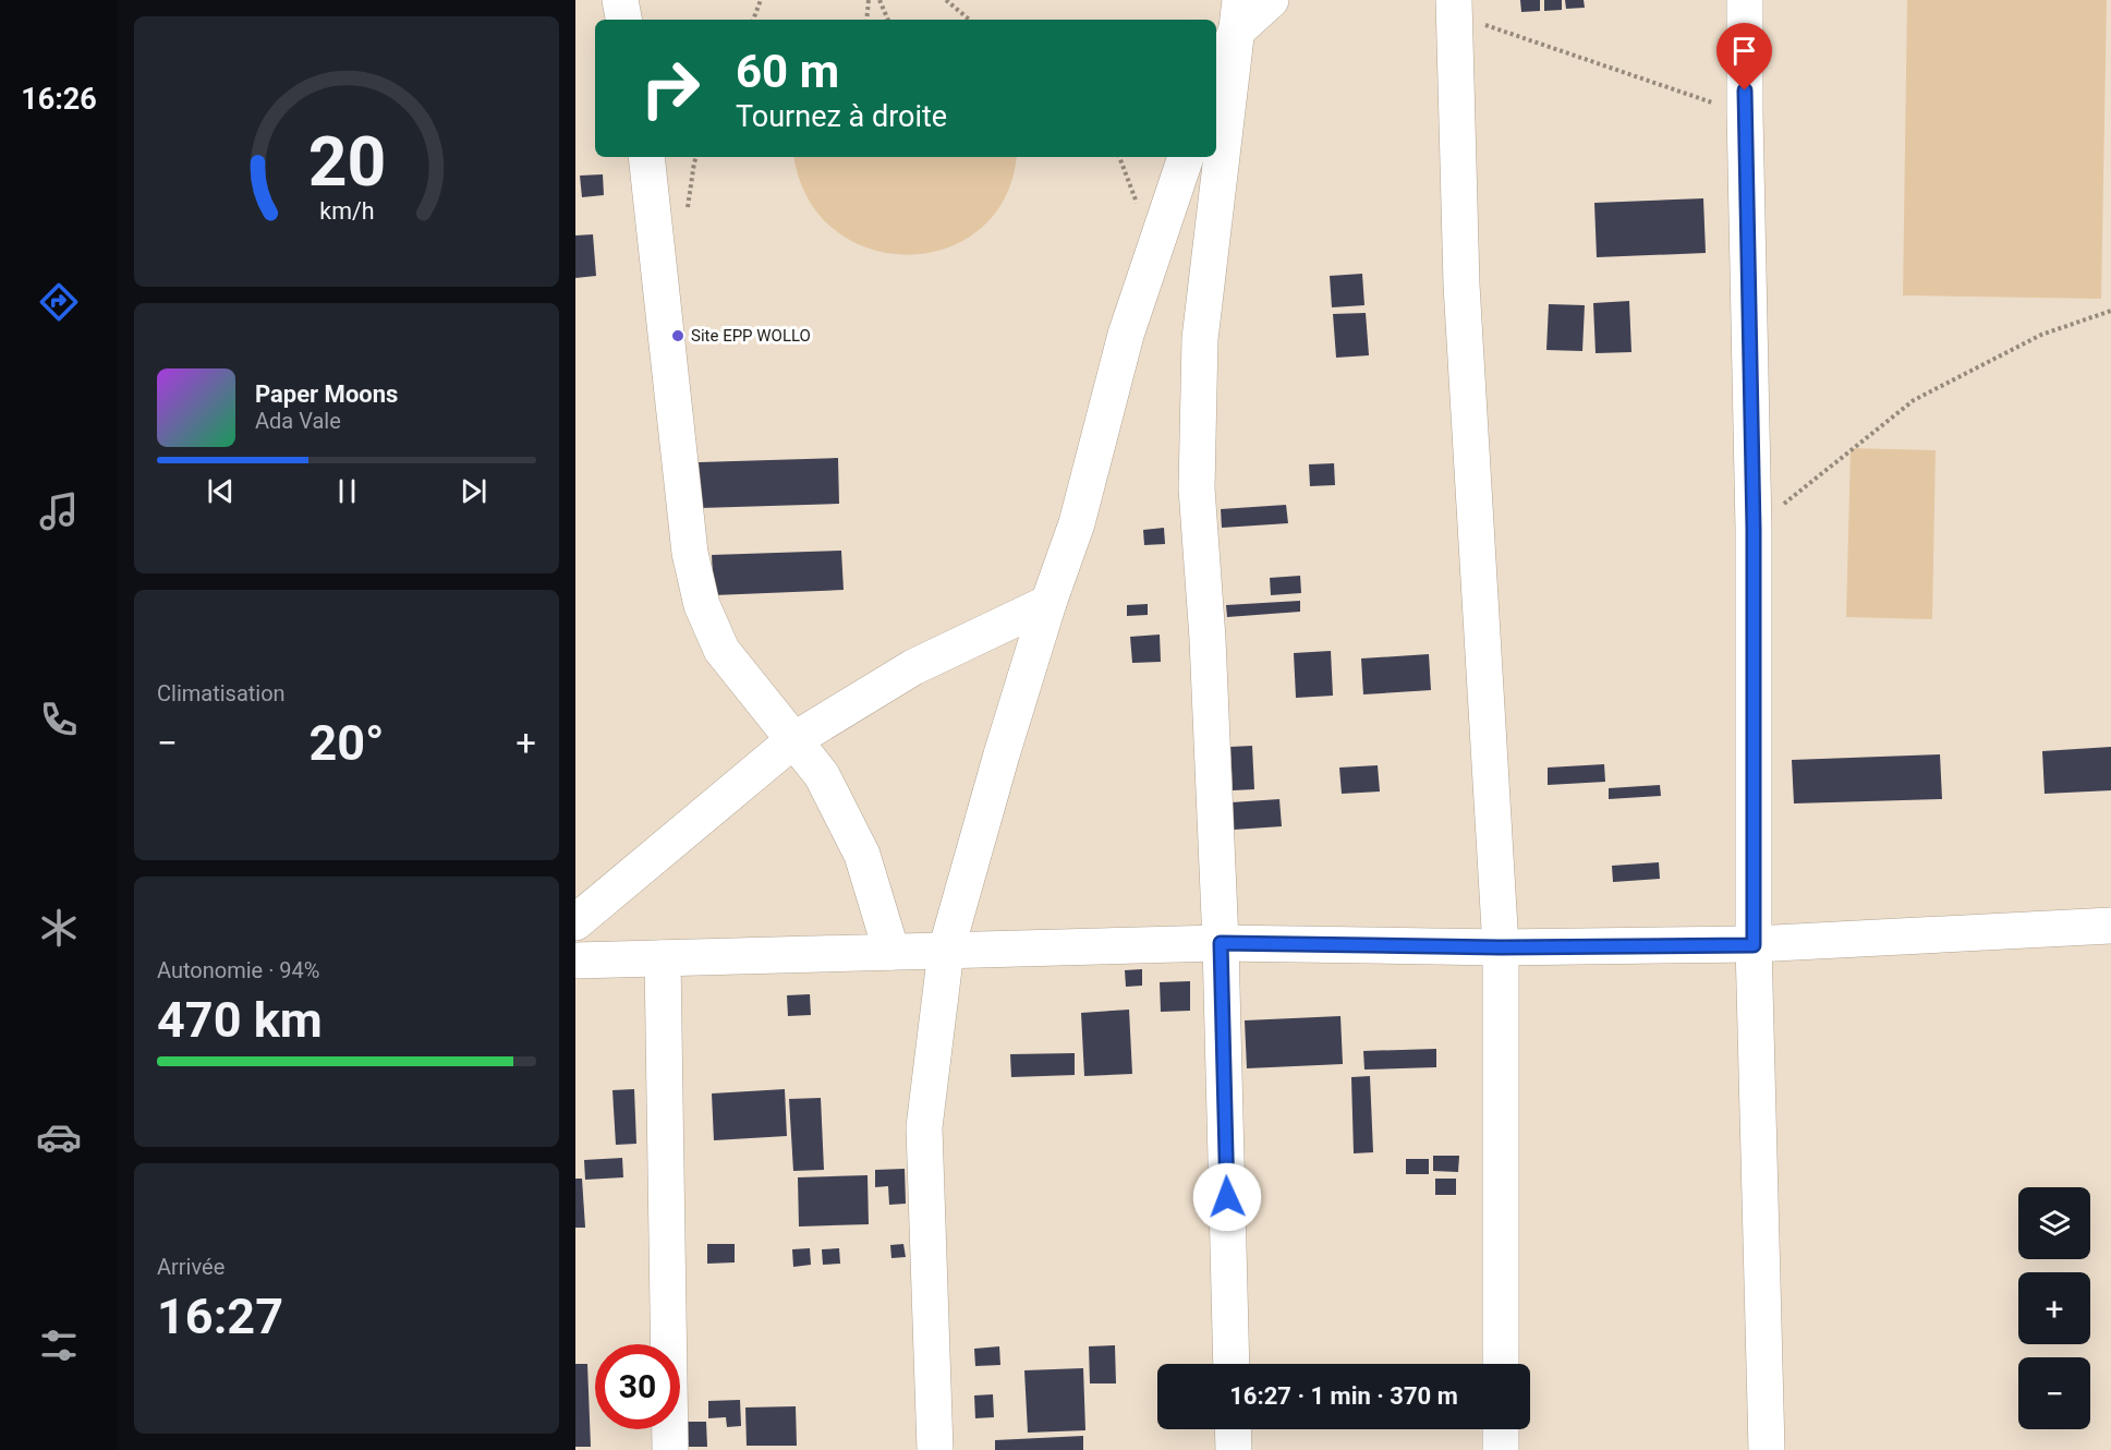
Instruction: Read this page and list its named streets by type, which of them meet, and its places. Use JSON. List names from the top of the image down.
{
  "places": ["Site EPP WOLLO"],
  "page": {
    "tabs": "16:26",
    "turn": ["60 m", "Tournez à droite"],
    "song": ["Paper Moons", "Ada Vale"],
    "tile": [
      "Climatisation",
      ["Autonomie · 94%", "470 km"],
      ["Arrivée", "16:27"]
    ],
    "heat": ["−", "20°", "+"],
    "map_buttons": ["+", "−"],
    "limit": "30",
    "trip": "16:27 · 1 min · 370 m",
    "gauge": ["20", "km/h"]
  }
}
